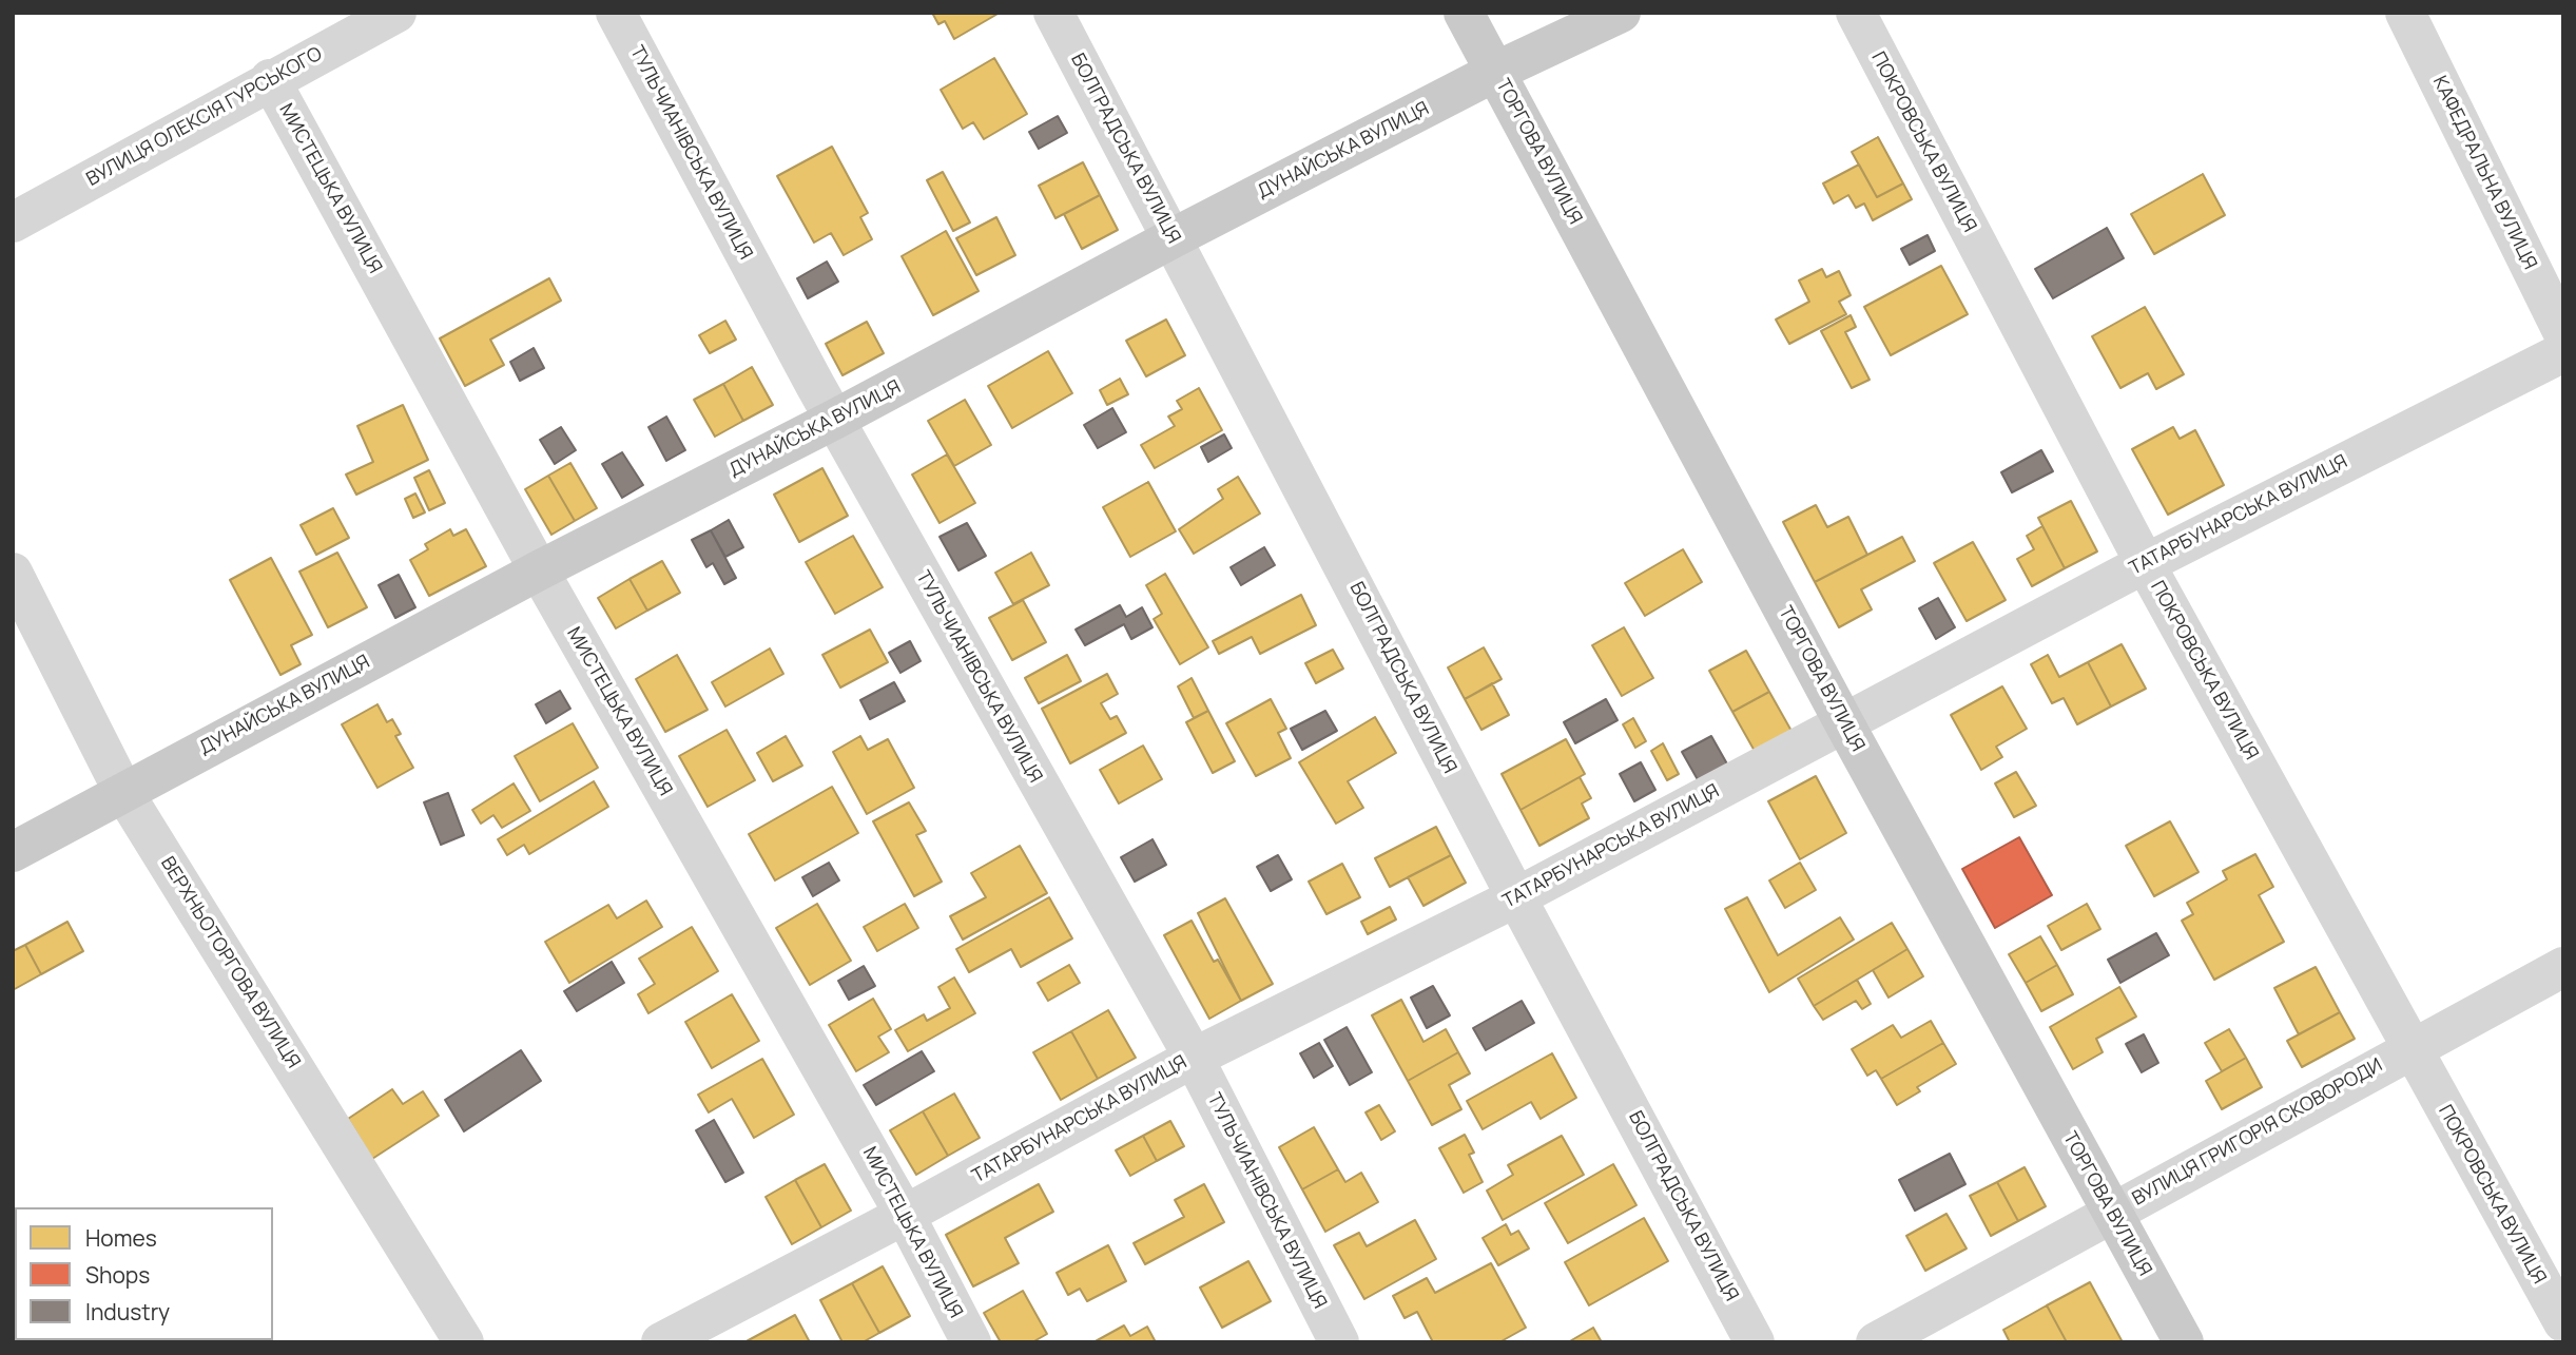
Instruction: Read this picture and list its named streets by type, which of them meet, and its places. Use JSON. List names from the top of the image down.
{
  "streets": {
    "main road": ["ДУНАЙСЬКА ВУЛИЦЯ", "ТОРГОВА ВУЛИЦЯ"],
    "street": [
      "ВУЛИЦЯ ОЛЕКСІЯ ГУРСЬКОГО",
      "ПОКРОВСЬКА ВУЛИЦЯ",
      "БОЛГРАДСЬКА ВУЛИЦЯ",
      "ТУЛЬЧИАНІВСЬКА ВУЛИЦЯ",
      "КАФЕДРАЛЬНА ВУЛИЦЯ",
      "МИСТЕЦЬКА ВУЛИЦЯ",
      "ТАТАРБУНАРСЬКА ВУЛИЦЯ",
      "ВЕРХНЬОТОРГОВА ВУЛИЦЯ",
      "ВУЛИЦЯ ГРИГОРІЯ СКОВОРОДИ"
    ]
  },
  "crossings": [
    ["ВУЛИЦЯ ОЛЕКСІЯ ГУРСЬКОГО", "МИСТЕЦЬКА ВУЛИЦЯ"],
    ["ПОКРОВСЬКА ВУЛИЦЯ", "ТАТАРБУНАРСЬКА ВУЛИЦЯ"],
    ["ПОКРОВСЬКА ВУЛИЦЯ", "ВУЛИЦЯ ГРИГОРІЯ СКОВОРОДИ"],
    ["БОЛГРАДСЬКА ВУЛИЦЯ", "ДУНАЙСЬКА ВУЛИЦЯ"],
    ["БОЛГРАДСЬКА ВУЛИЦЯ", "ТАТАРБУНАРСЬКА ВУЛИЦЯ"],
    ["ДУНАЙСЬКА ВУЛИЦЯ", "ТОРГОВА ВУЛИЦЯ"],
    ["ДУНАЙСЬКА ВУЛИЦЯ", "ТУЛЬЧИАНІВСЬКА ВУЛИЦЯ"],
    ["ДУНАЙСЬКА ВУЛИЦЯ", "МИСТЕЦЬКА ВУЛИЦЯ"],
    ["ДУНАЙСЬКА ВУЛИЦЯ", "ВЕРХНЬОТОРГОВА ВУЛИЦЯ"],
    ["ТОРГОВА ВУЛИЦЯ", "ТАТАРБУНАРСЬКА ВУЛИЦЯ"],
    ["ТОРГОВА ВУЛИЦЯ", "ВУЛИЦЯ ГРИГОРІЯ СКОВОРОДИ"],
    ["ТУЛЬЧИАНІВСЬКА ВУЛИЦЯ", "ТАТАРБУНАРСЬКА ВУЛИЦЯ"],
    ["МИСТЕЦЬКА ВУЛИЦЯ", "ТАТАРБУНАРСЬКА ВУЛИЦЯ"]
  ],
  "legend": ["Homes", "Shops", "Industry"]
}
